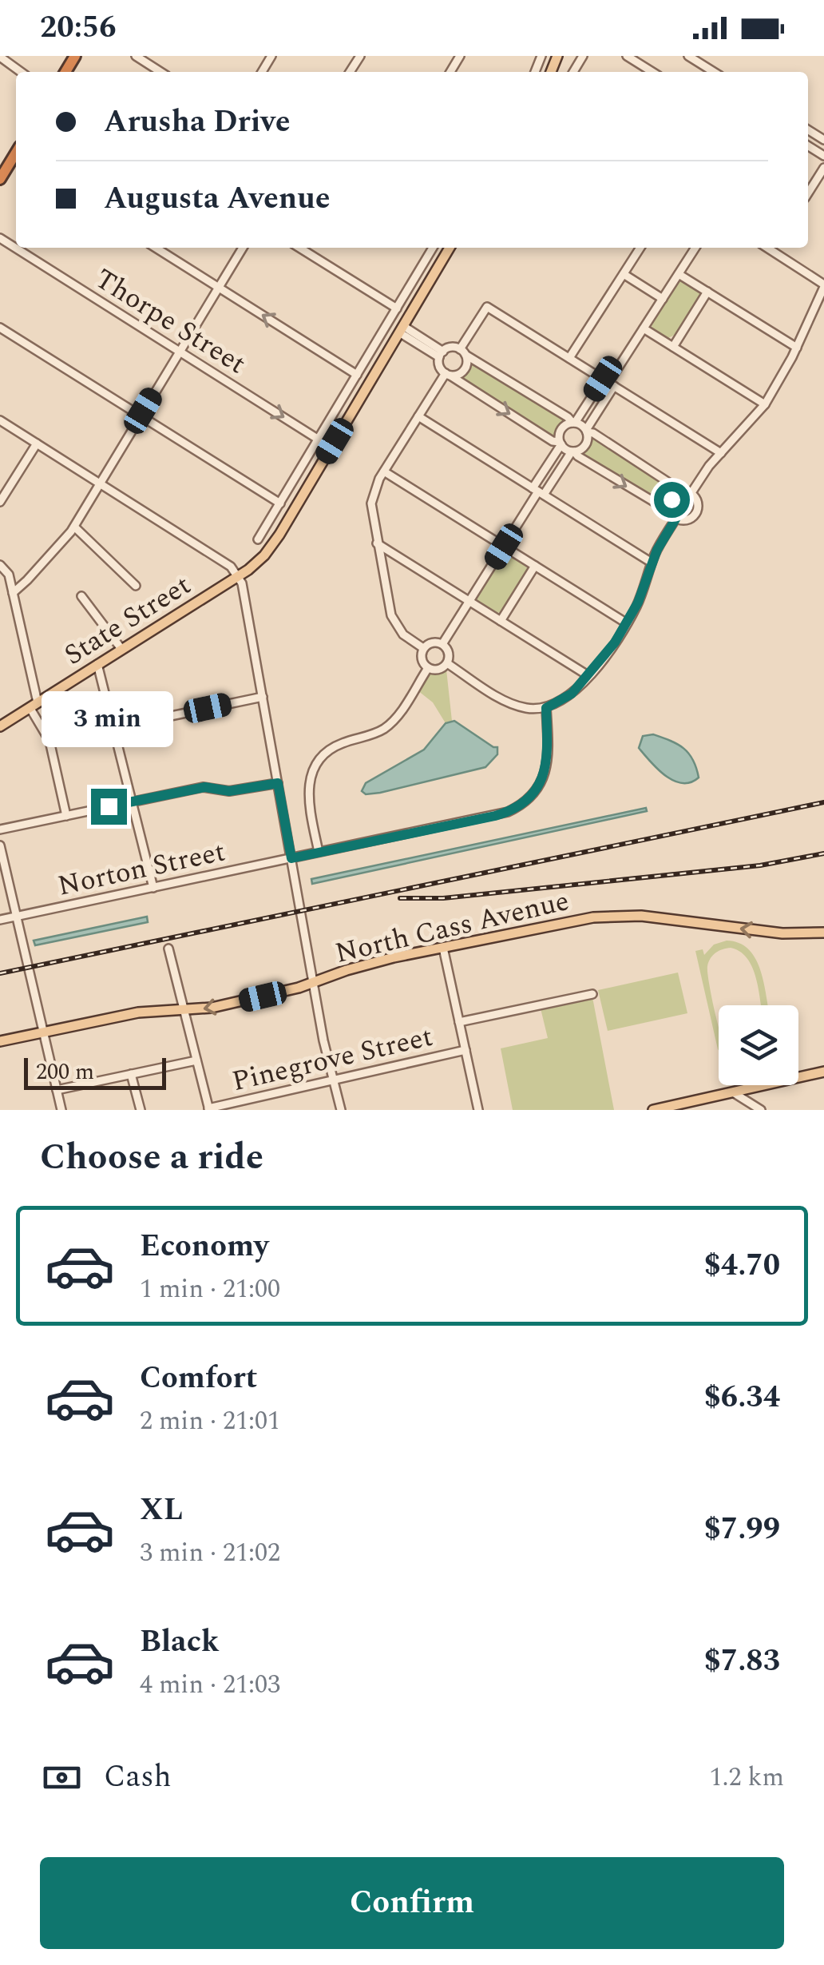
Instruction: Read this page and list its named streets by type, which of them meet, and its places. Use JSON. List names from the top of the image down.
{
  "streets": {
    "main road": ["State Street", "North Cass Avenue"],
    "street": ["Thorpe Street", "Norton Street", "Pinegrove Street"]
  },
  "one_way": ["Thorpe Street", "North Cass Avenue"],
  "scale_bar": "200 m",
  "page": {
    "status": "20:56",
    "banner": ["Arusha Drive", "Augusta Avenue"],
    "bubble": "3 min",
    "scale": "200 m",
    "heading": "Choose a ride",
    "list": [
      {
        "name": "Economy",
        "note": "1 min · 21:00",
        "value": "$4.70"
      },
      {
        "name": "Comfort",
        "note": "2 min · 21:01",
        "value": "$6.34"
      },
      {
        "name": "XL",
        "note": "3 min · 21:02",
        "value": "$7.99"
      },
      {
        "name": "Black",
        "note": "4 min · 21:03",
        "value": "$7.83"
      }
    ],
    "pay": ["Cash", "1.2 km"],
    "buttons": "Confirm"
  }
}
